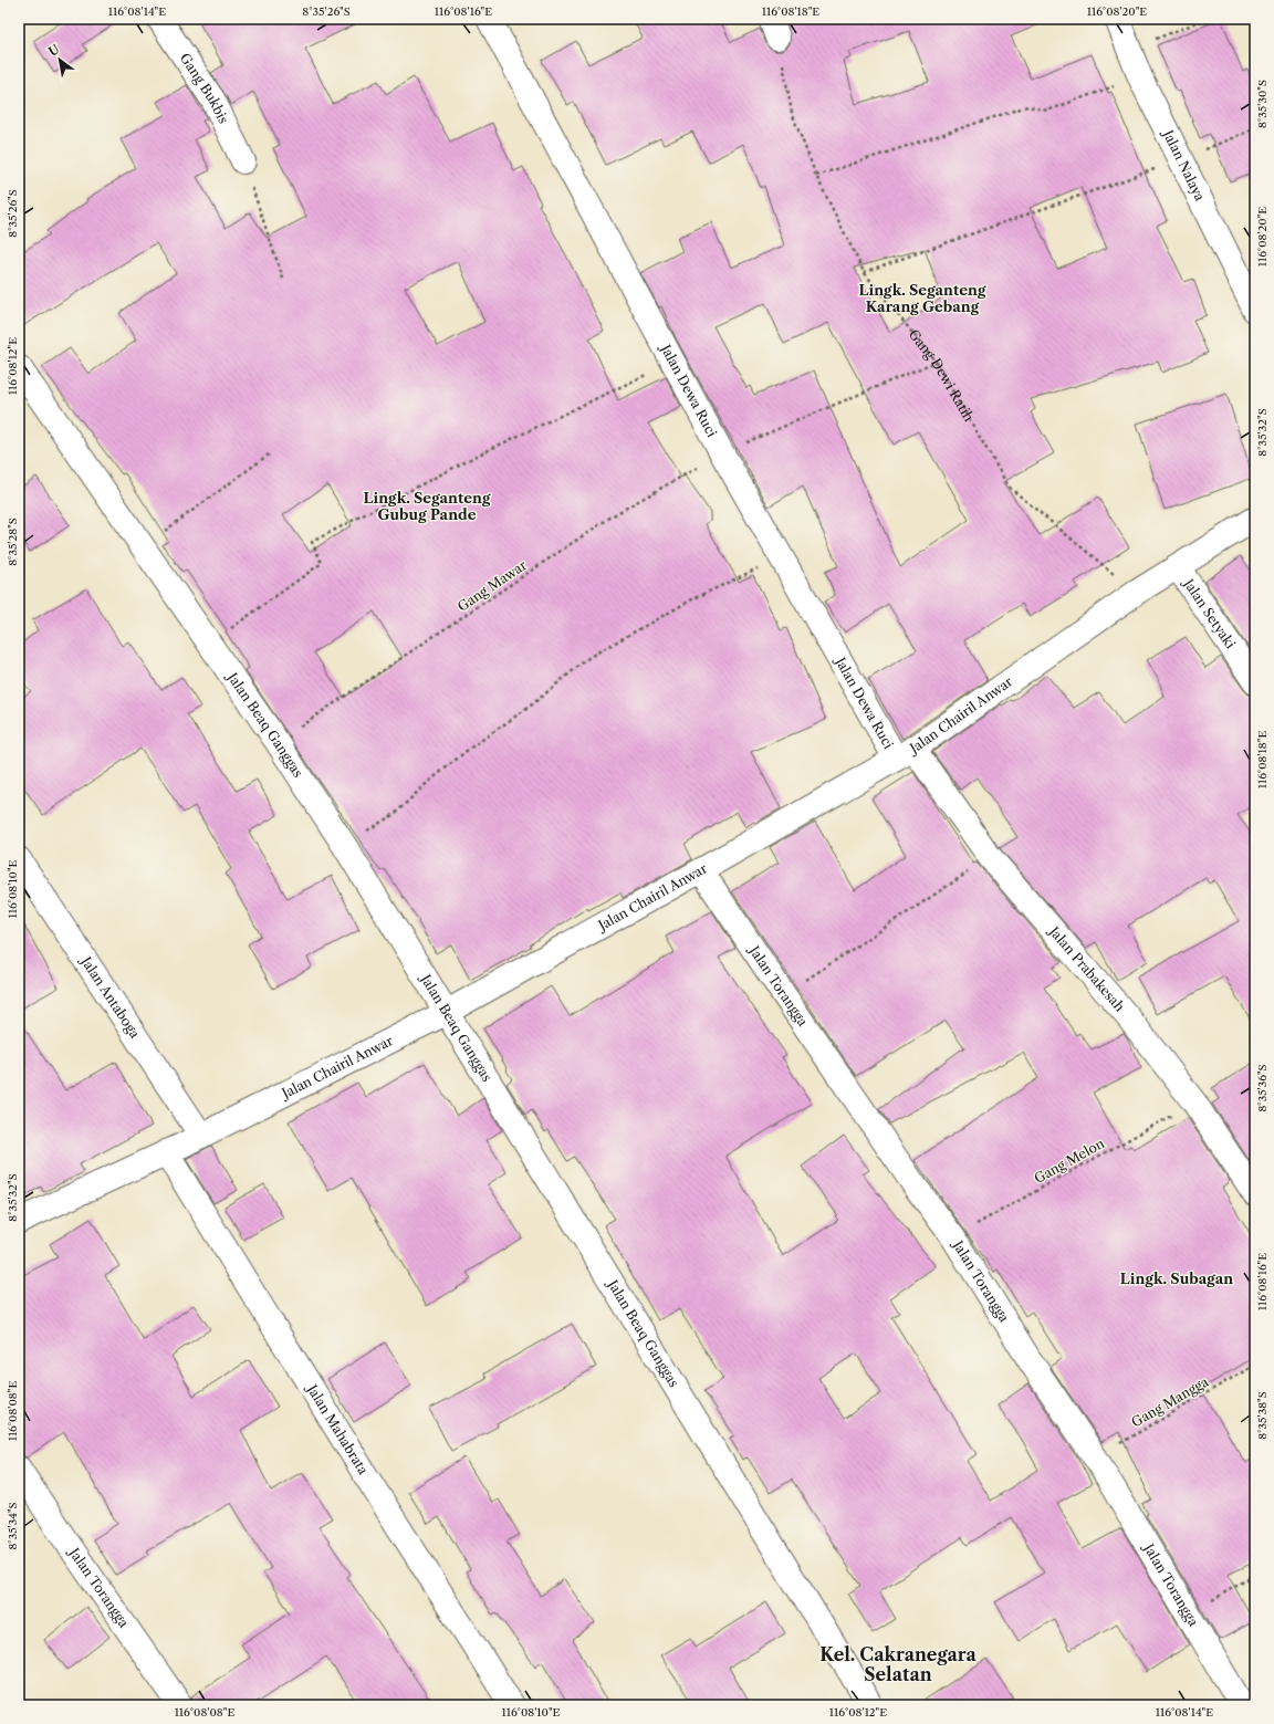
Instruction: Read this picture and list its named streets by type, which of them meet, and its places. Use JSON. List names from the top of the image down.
{
  "streets": {
    "street": [
      "Gang Bukbis",
      "Jalan Nalaya",
      "Jalan Dewa Ruci",
      "Jalan Setyaki",
      "Jalan Chairil Anwar",
      "Jalan Beaq Ganggas",
      "Jalan Prabakesah",
      "Jalan Torangga",
      "Jalan Antaboga",
      "Jalan Mahabrata"
    ],
    "path": [
      "Gang Dewi Ratih",
      "Gang Mawar",
      "Gang Melon",
      "Gang Mangga"
    ]
  },
  "crossings": [
    ["Gang Dewi Ratih", "Gang Mawar"],
    ["Gang Dewi Ratih", "Jalan Chairil Anwar"],
    ["Jalan Dewa Ruci", "Gang Mawar"],
    ["Jalan Dewa Ruci", "Jalan Chairil Anwar"],
    ["Jalan Dewa Ruci", "Jalan Prabakesah"],
    ["Gang Mawar", "Jalan Beaq Ganggas"],
    ["Jalan Setyaki", "Jalan Chairil Anwar"],
    ["Jalan Chairil Anwar", "Jalan Beaq Ganggas"],
    ["Jalan Chairil Anwar", "Jalan Prabakesah"],
    ["Jalan Chairil Anwar", "Jalan Torangga"],
    ["Jalan Chairil Anwar", "Jalan Antaboga"],
    ["Jalan Chairil Anwar", "Jalan Mahabrata"],
    ["Jalan Prabakesah", "Gang Melon"],
    ["Jalan Torangga", "Gang Melon"],
    ["Jalan Torangga", "Gang Mangga"]
  ],
  "districts": [
    "Lingk. Seganteng Karang Gebang",
    "Lingk. Seganteng Gubug Pande",
    "Lingk. Subagan",
    "Kel. Cakranegara Selatan"
  ],
  "north": "top left",
  "coordinates": [
    "116°08'14\"E",
    "8°35'26\"S",
    "116°08'16\"E",
    "116°08'18\"E",
    "116°08'20\"E",
    "8°35'30\"S",
    "116°08'12\"E",
    "8°35'32\"S",
    "8°35'28\"S",
    "116°08'10\"E",
    "8°35'36\"S",
    "116°08'08\"E",
    "8°35'38\"S",
    "8°35'34\"S"
  ]
}
